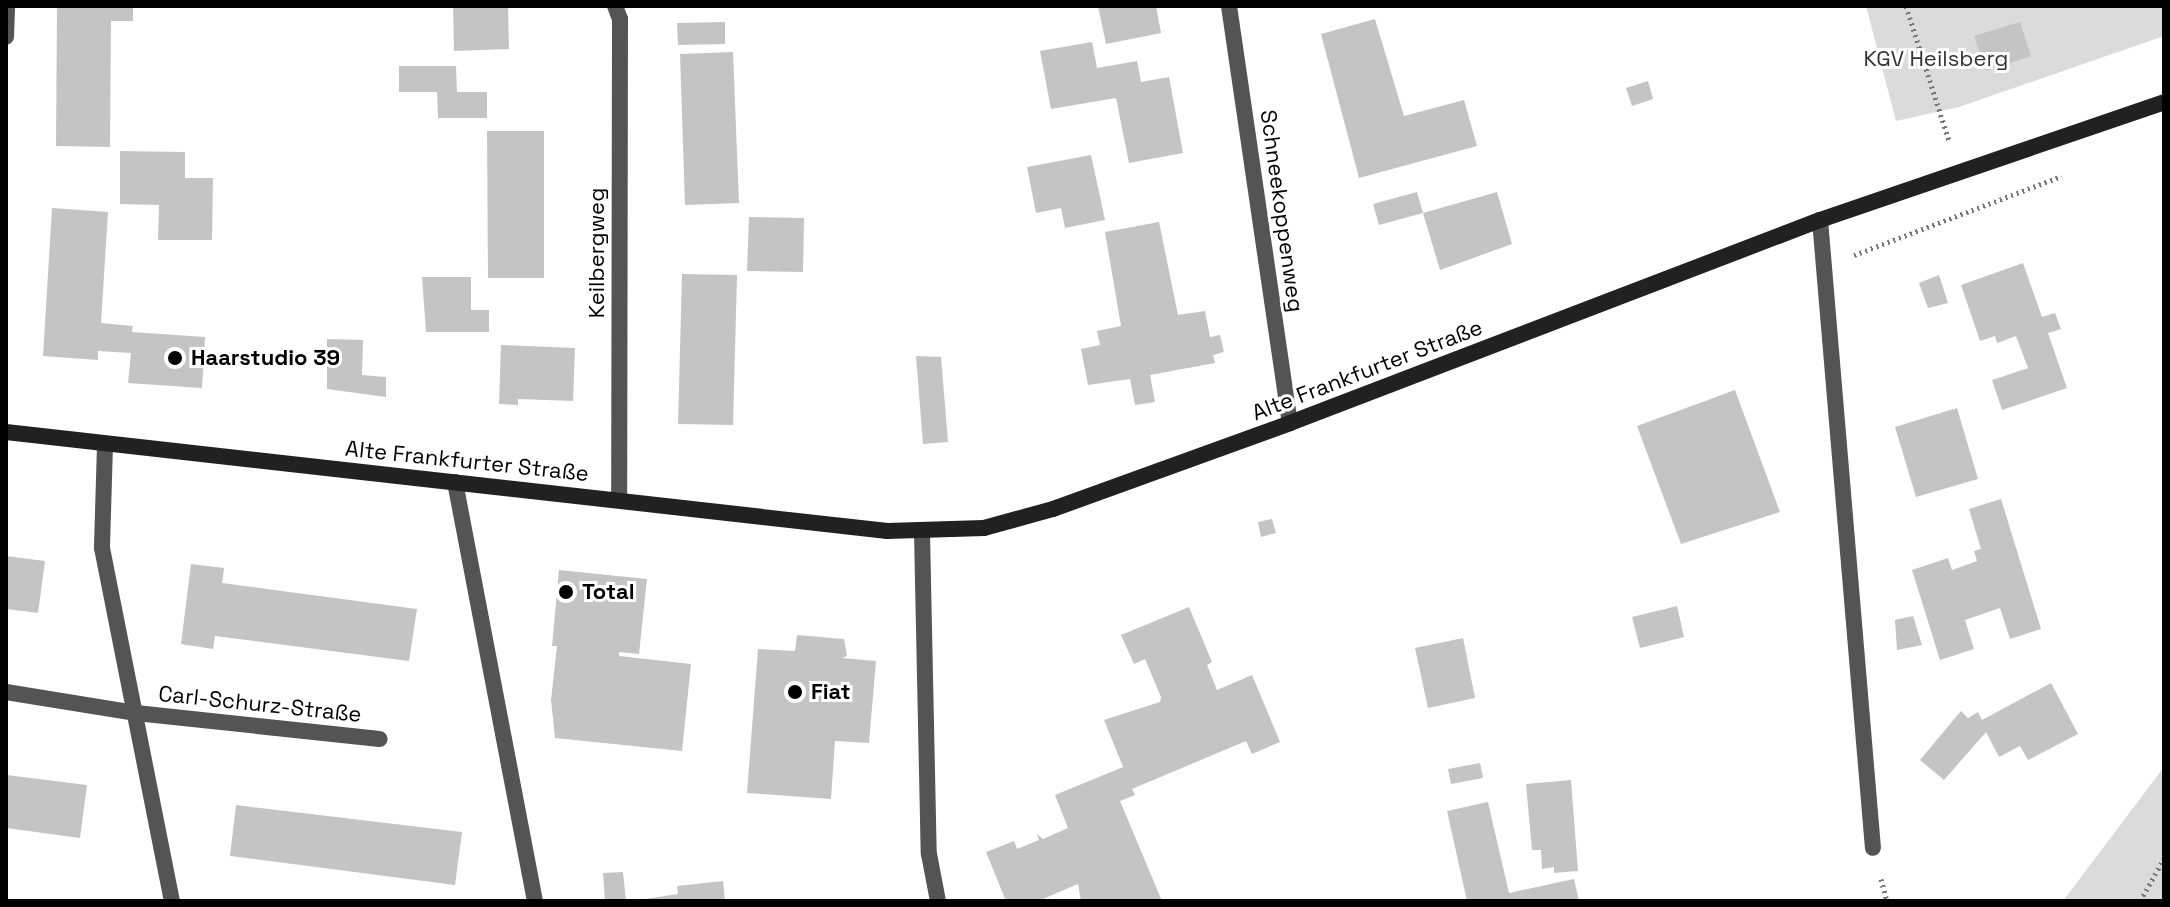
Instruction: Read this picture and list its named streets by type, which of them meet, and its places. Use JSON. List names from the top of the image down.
{
  "streets": {
    "street": [
      "Schneekoppenweg",
      "Keilbergweg",
      "Alte Frankfurter Straße",
      "Carl-Schurz-Straße"
    ]
  },
  "crossings": [
    ["Schneekoppenweg", "Alte Frankfurter Straße"],
    ["Keilbergweg", "Alte Frankfurter Straße"],
    ["Alte Frankfurter Straße", "Carl-Schurz-Straße"]
  ],
  "parks": ["KGV Heilsberg"],
  "places": ["Haarstudio 39", "Total", "Fiat"]
}
